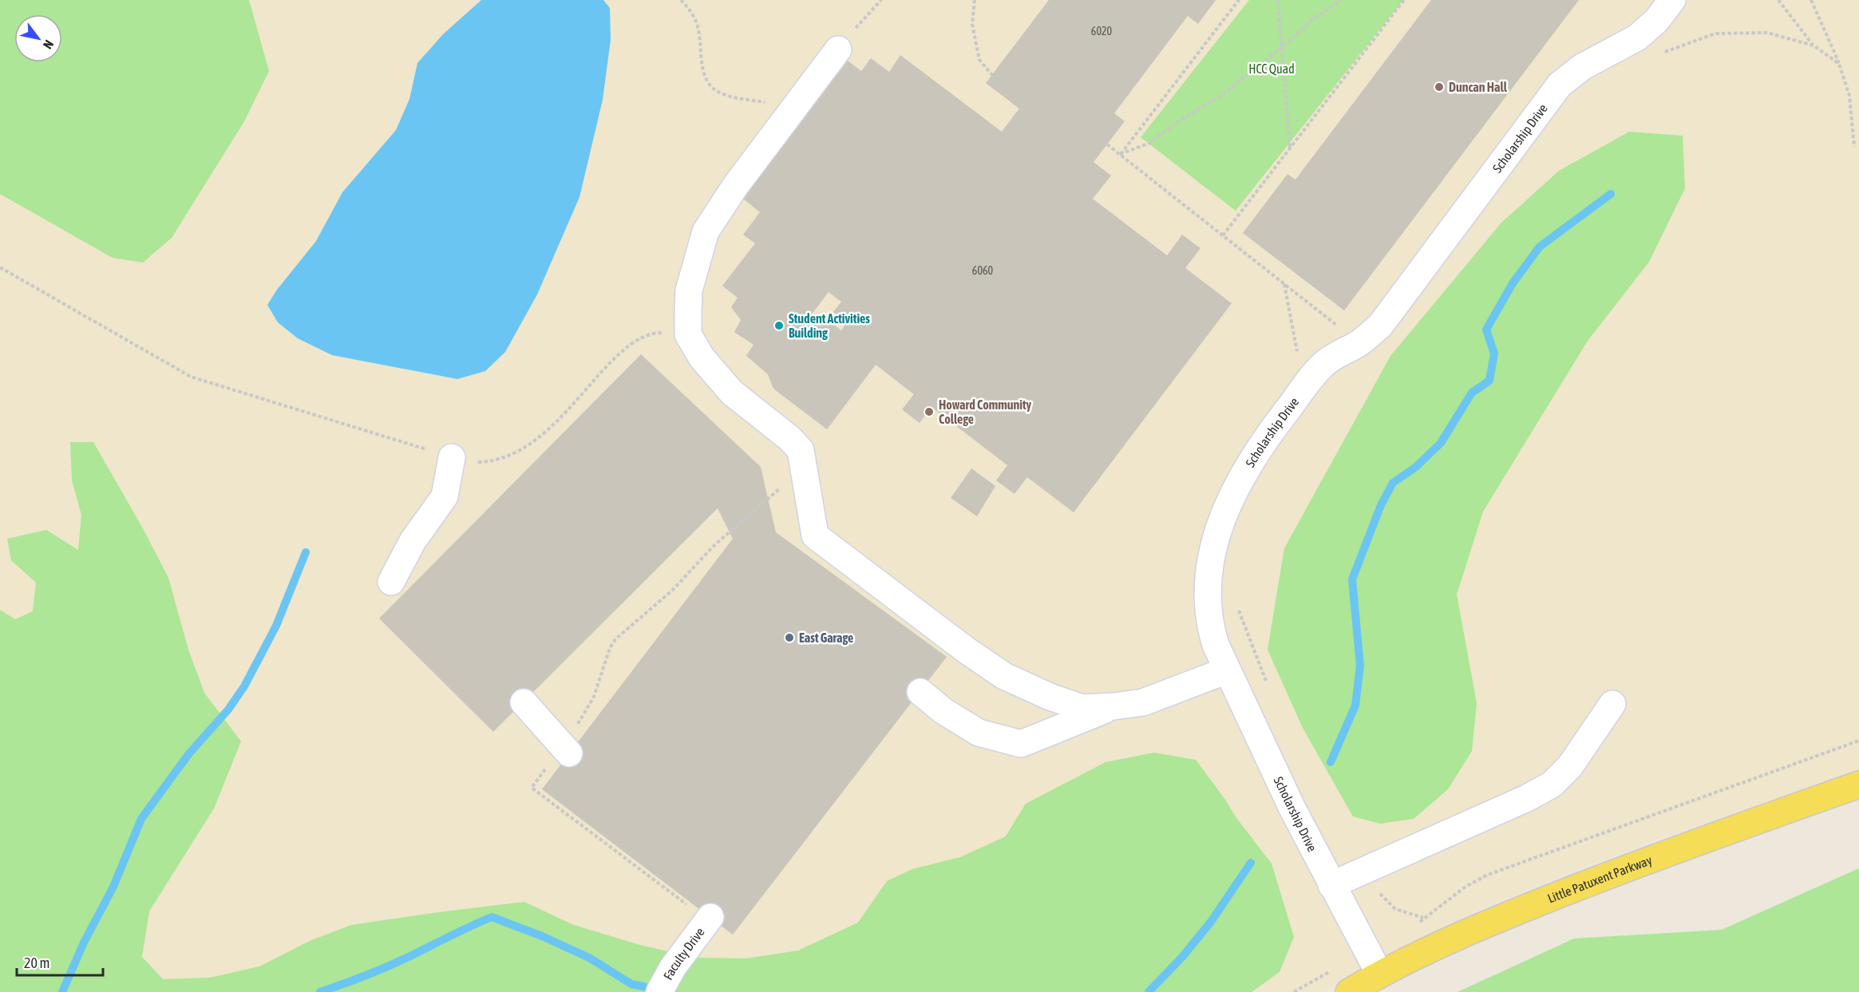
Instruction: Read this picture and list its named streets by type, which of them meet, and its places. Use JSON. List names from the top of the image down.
{
  "streets": {
    "main road": ["Little Patuxent Parkway"],
    "street": ["Scholarship Drive", "Faculty Drive"]
  },
  "crossings": [
    ["Scholarship Drive", "Little Patuxent Parkway"]
  ],
  "parks": ["HCC Quad"],
  "places": [
    "Duncan Hall",
    "Student Activities Building",
    "Howard Community College",
    "East Garage"
  ],
  "house_numbers": ["6020", "6060"],
  "scale_bar": "20 m",
  "north": "bottom right"
}
